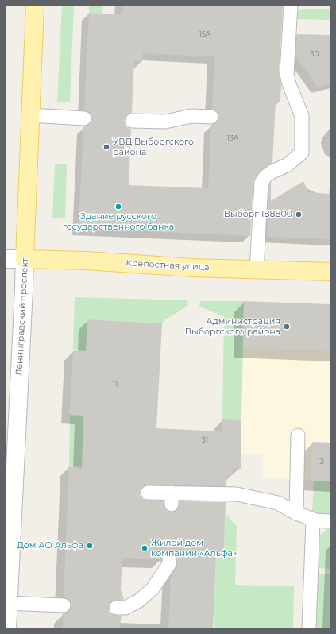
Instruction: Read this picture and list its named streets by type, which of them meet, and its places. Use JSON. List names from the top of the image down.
{
  "streets": {
    "main road": ["Крепостная улица", "Ленинградский проспект"]
  },
  "crossings": [
    ["Крепостная улица", "Ленинградский проспект"]
  ],
  "places": [
    "УВД Выборгского района",
    "Здание русского государственного банка",
    "Выборг 188800",
    "Администрация Выборгского района",
    "Дом АО Альфа",
    "Жилой дом компании «Альфа»"
  ],
  "house_numbers": [
    "15А",
    "30",
    "13А",
    "11",
    "31",
    "12"
  ]
}
